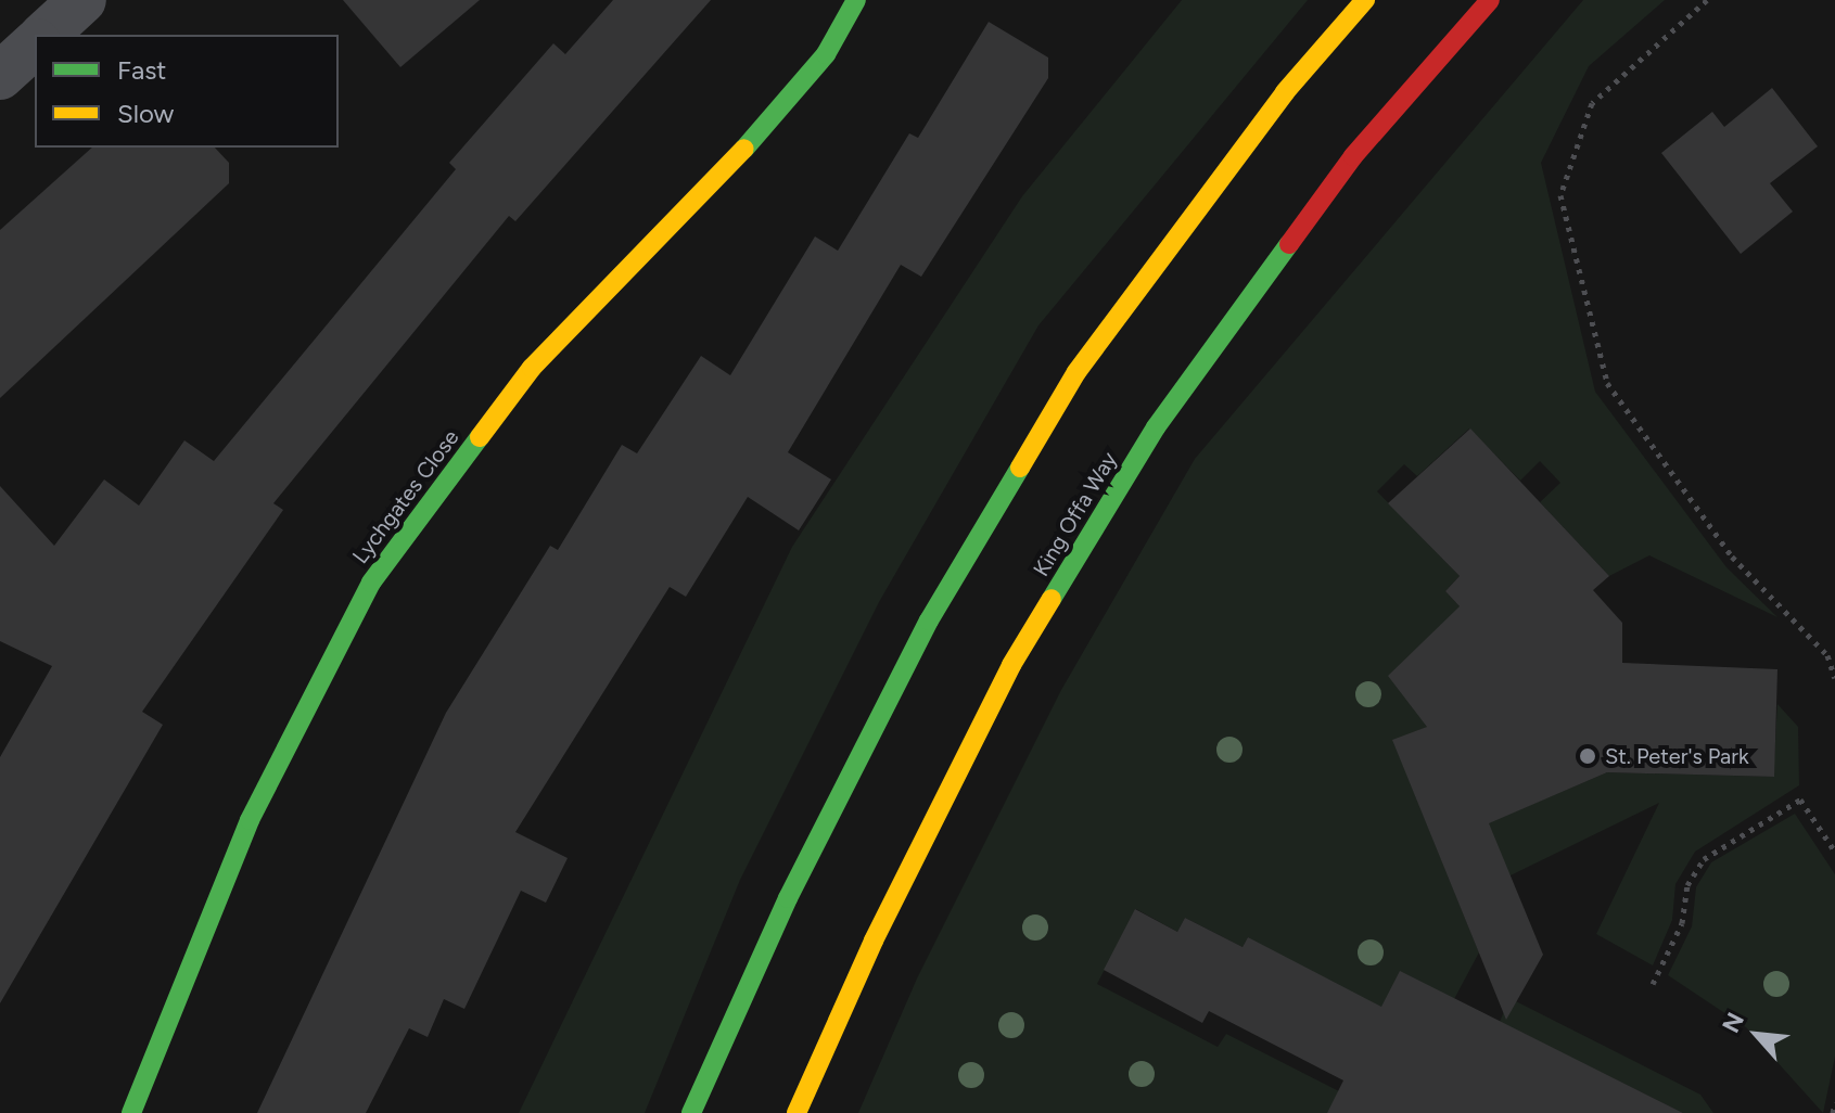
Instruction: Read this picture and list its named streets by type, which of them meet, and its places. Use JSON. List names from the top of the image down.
{
  "streets": {
    "main road": ["Lychgates Close", "King Offa Way"]
  },
  "places": ["St. Peter's Park"],
  "legend": ["Fast", "Slow"],
  "north": "top left"
}
